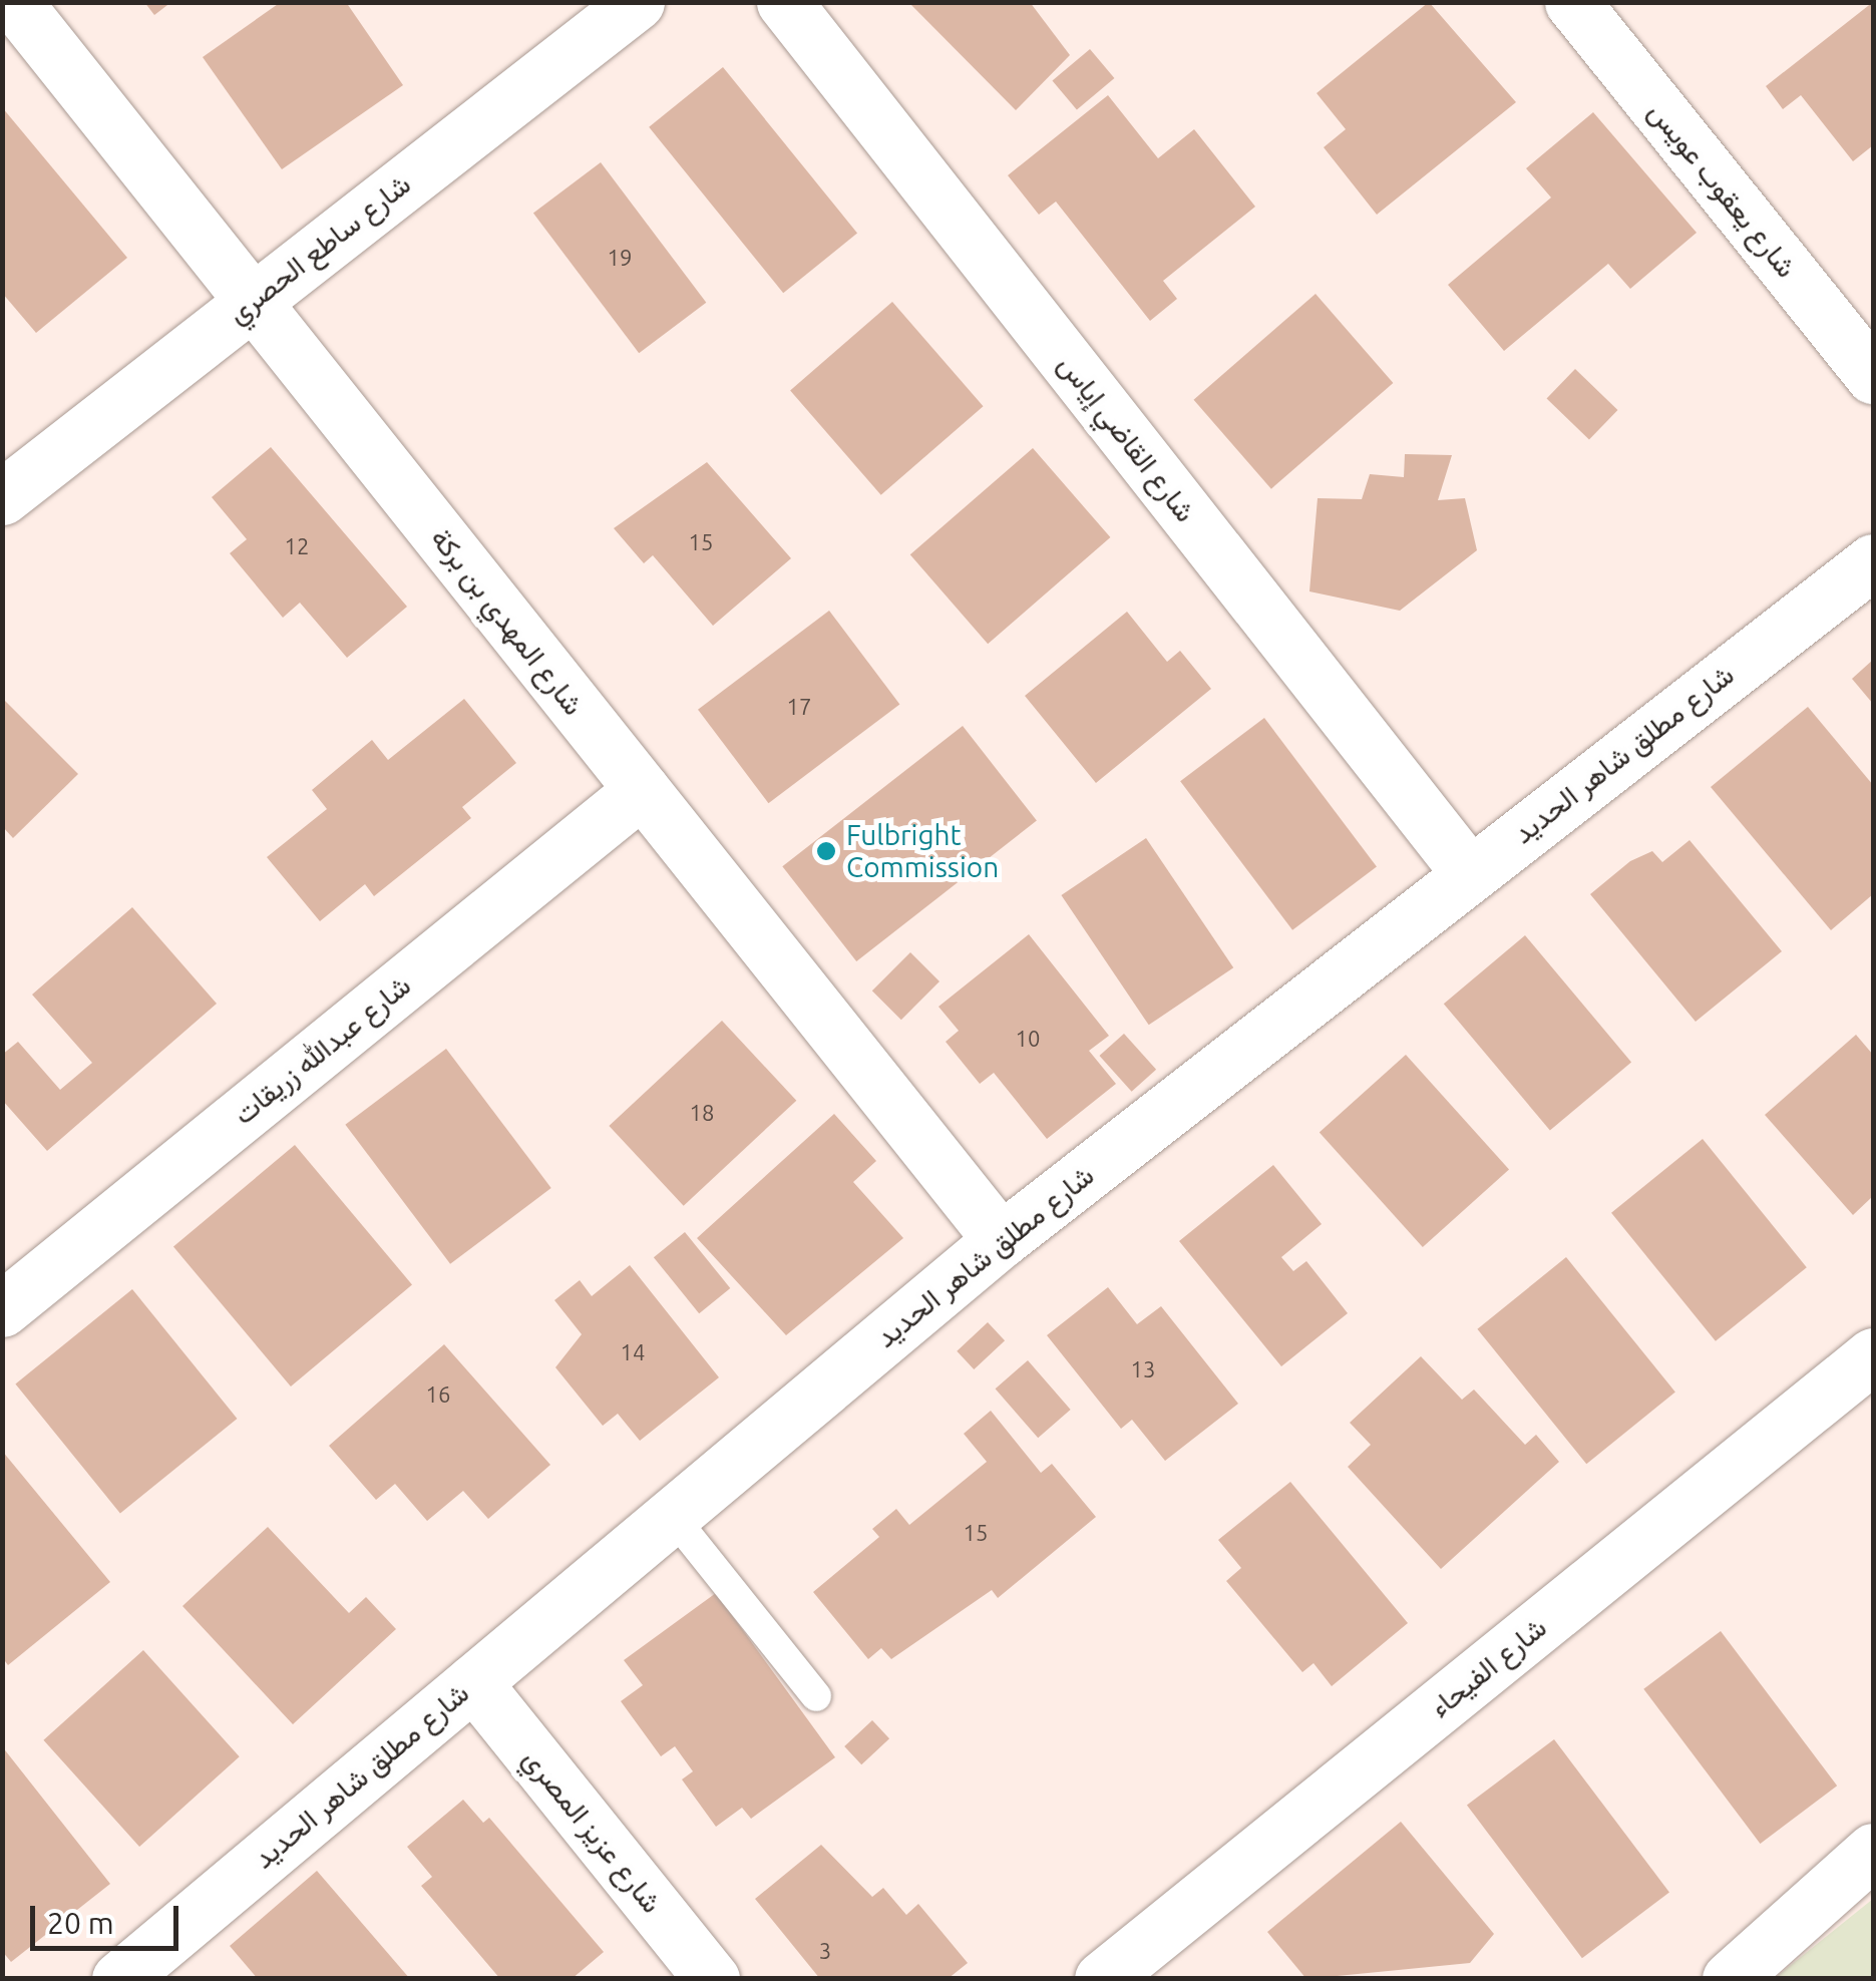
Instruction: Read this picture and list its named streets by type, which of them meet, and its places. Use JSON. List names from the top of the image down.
{
  "streets": {
    "street": [
      "شارع يعقوب عويس",
      "شارع ساطع الحصري",
      "شارع القاضي إياس",
      "شارع المهدي بن بركة",
      "شارع مطلق شاهر الحديد",
      "شارع عبدالله زريقات",
      "شارع الفيحاء",
      "شارع عزيز المصري"
    ]
  },
  "crossings": [
    ["شارع ساطع الحصري", "شارع المهدي بن بركة"],
    ["شارع القاضي إياس", "شارع مطلق شاهر الحديد"],
    ["شارع المهدي بن بركة", "شارع مطلق شاهر الحديد"],
    ["شارع المهدي بن بركة", "شارع عبدالله زريقات"],
    ["شارع مطلق شاهر الحديد", "شارع عزيز المصري"]
  ],
  "places": ["Fulbright Commission"],
  "house_numbers": [
    "19",
    "15",
    "12",
    "17",
    "10",
    "18",
    "14",
    "13",
    "16",
    "15",
    "3"
  ],
  "scale_bar": "20 m"
}
